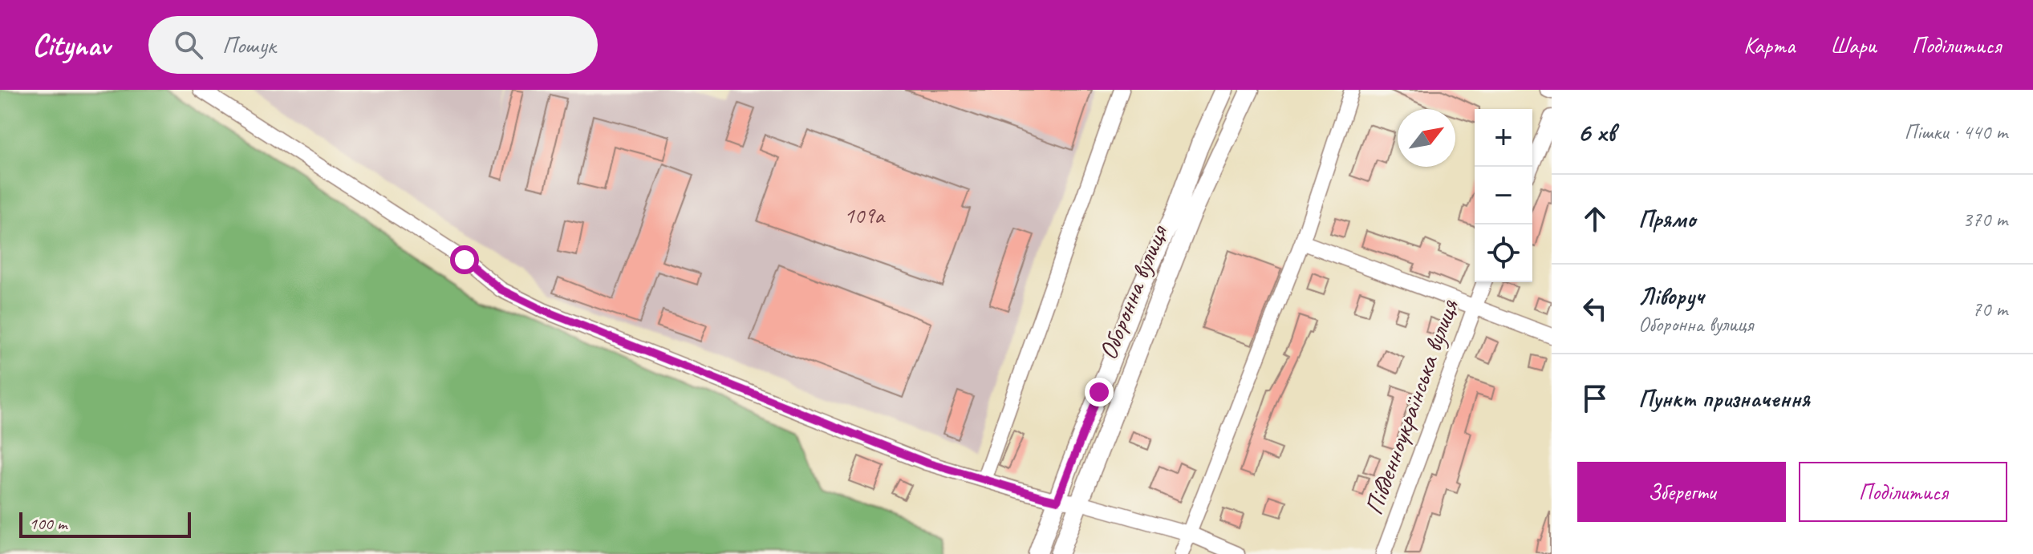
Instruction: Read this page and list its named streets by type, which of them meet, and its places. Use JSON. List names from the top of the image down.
{
  "streets": {
    "main road": ["Оборонна вулиця"],
    "street": ["Південноукраїнська вулиця"]
  },
  "house_numbers": ["109а"],
  "scale_bar": "100 m",
  "north": "top right",
  "page": {
    "header": "Citynav",
    "search": "Пошук",
    "nav": ["Карта", "Шари", "Поділитися"],
    "heading": ["6 хв", "Пішки · 440 m"],
    "map_buttons": ["+", "−"],
    "list": [
      ["Прямо", "370 m"],
      ["Ліворуч", "Оборонна вулиця", "70 m"],
      "Пункт призначення"
    ],
    "buttons": ["Зберегти", "Поділитися"],
    "scale": "100 m"
  }
}
